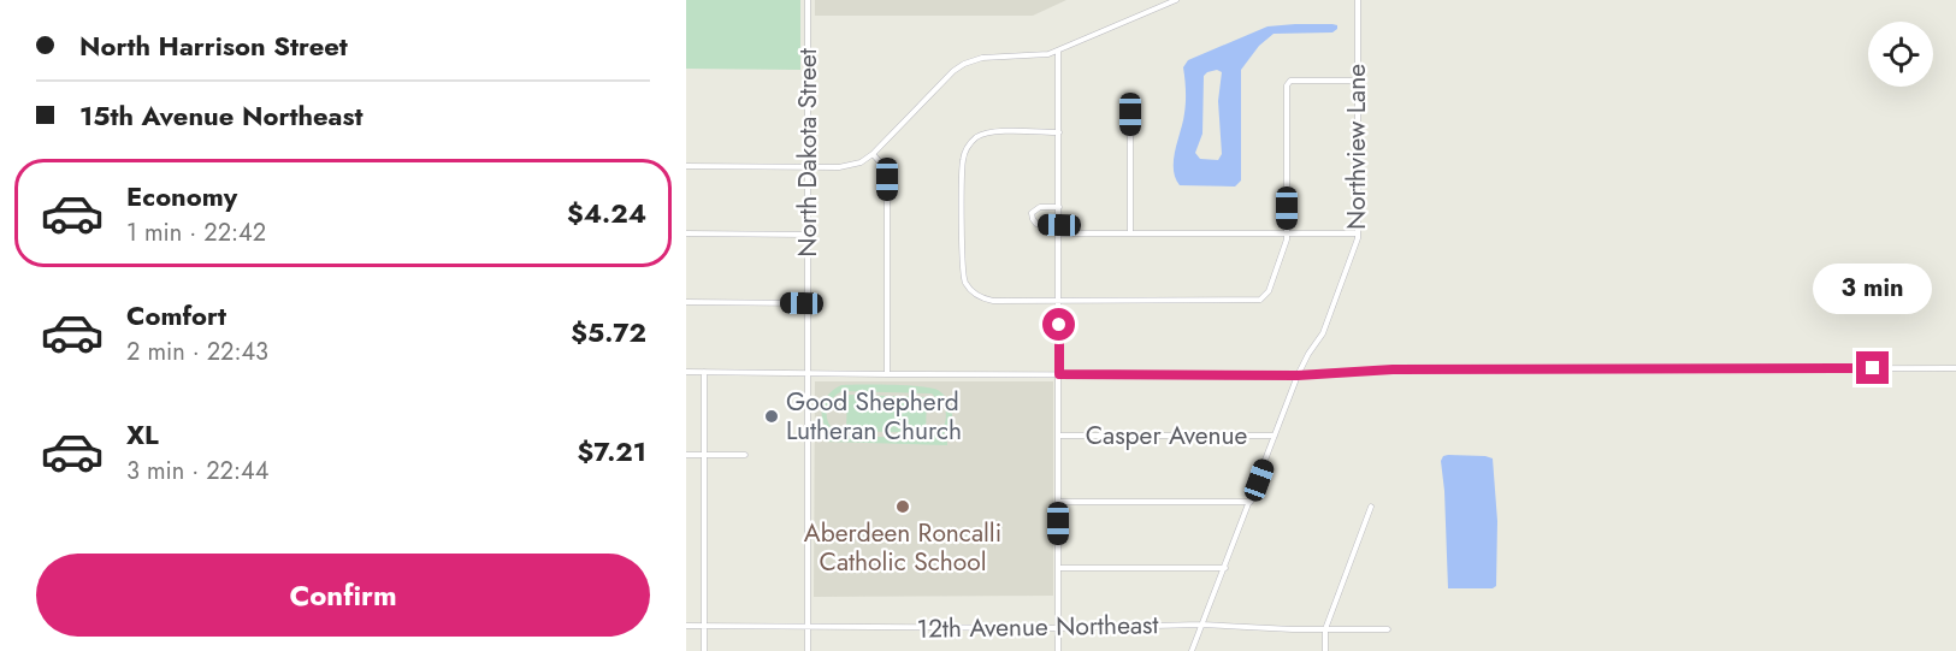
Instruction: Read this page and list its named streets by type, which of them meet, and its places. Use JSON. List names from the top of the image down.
{
  "streets": {
    "street": [
      "Northview Lane",
      "North Dakota Street",
      "Casper Avenue",
      "12th Avenue Northeast"
    ]
  },
  "crossings": [
    ["Northview Lane", "Casper Avenue"],
    ["Northview Lane", "12th Avenue Northeast"],
    ["North Dakota Street", "12th Avenue Northeast"]
  ],
  "places": ["Good Shepherd Lutheran Church", "Aberdeen Roncalli Catholic School"],
  "page": {
    "banner": ["North Harrison Street", "15th Avenue Northeast"],
    "list": [
      {
        "name": "Economy",
        "note": "1 min · 22:42",
        "value": "$4.24"
      },
      {
        "name": "Comfort",
        "note": "2 min · 22:43",
        "value": "$5.72"
      },
      {
        "name": "XL",
        "note": "3 min · 22:44",
        "value": "$7.21"
      }
    ],
    "bubble": "3 min",
    "buttons": "Confirm"
  }
}
